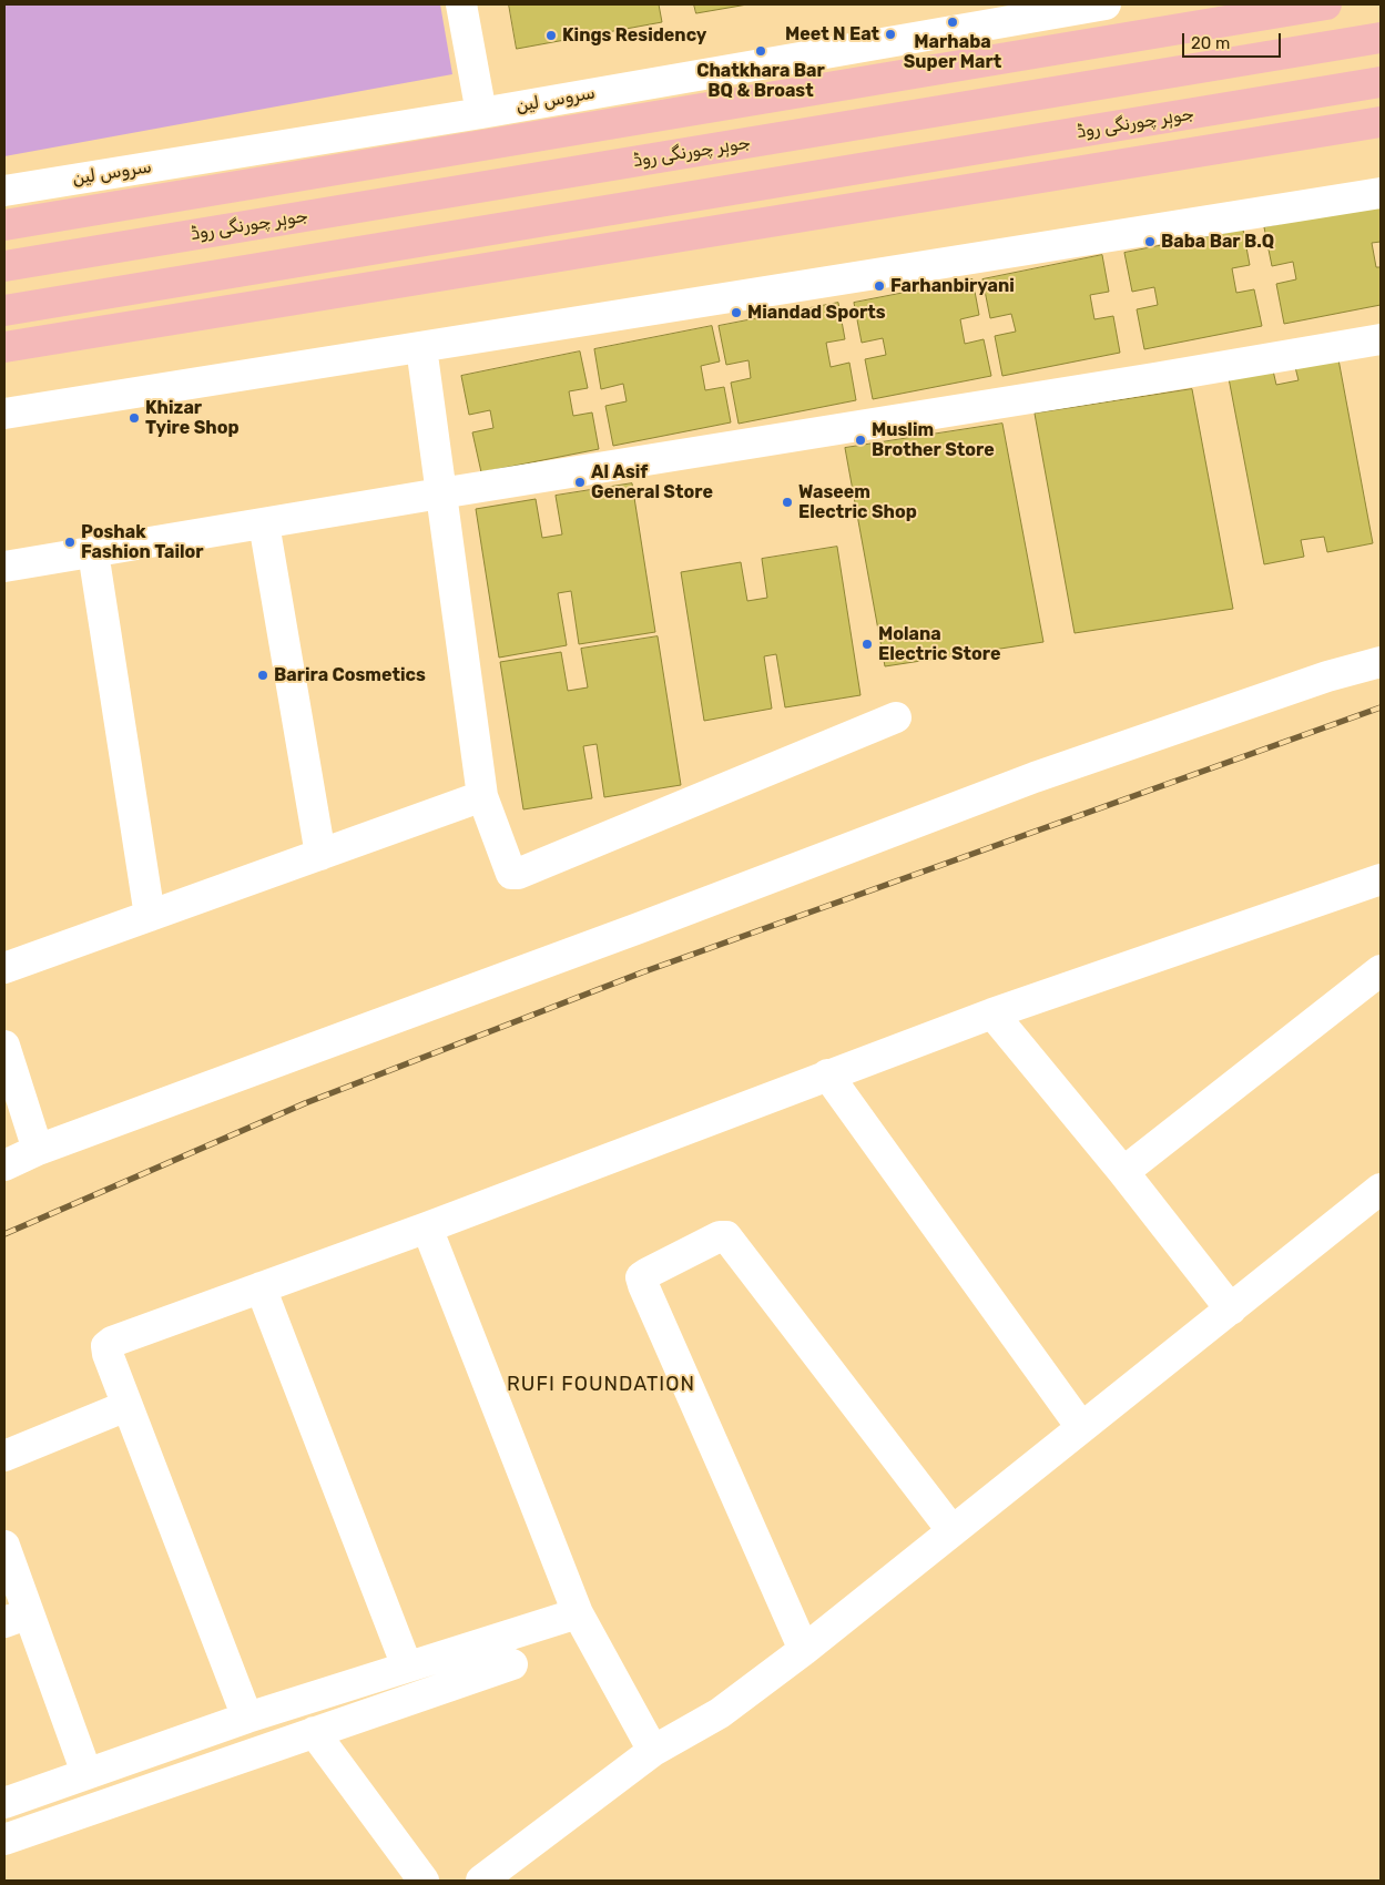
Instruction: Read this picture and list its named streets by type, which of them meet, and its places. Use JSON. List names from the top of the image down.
{
  "streets": {
    "main road": ["جوہر چورنگی روڈ"],
    "street": ["سروس لین"]
  },
  "districts": ["RUFI FOUNDATION"],
  "places": [
    "Marhaba Super Mart",
    "Meet N Eat",
    "Kings Residency",
    "Chatkhara Bar BQ & Broast",
    "Baba Bar B.Q",
    "Farhanbiryani",
    "Miandad Sports",
    "Khizar Tyire Shop",
    "Muslim Brother Store",
    "Al Asif General Store",
    "Waseem Electric Shop",
    "Poshak Fashion Tailor",
    "Molana Electric Store",
    "Barira Cosmetics"
  ],
  "scale_bar": "20 m"
}
